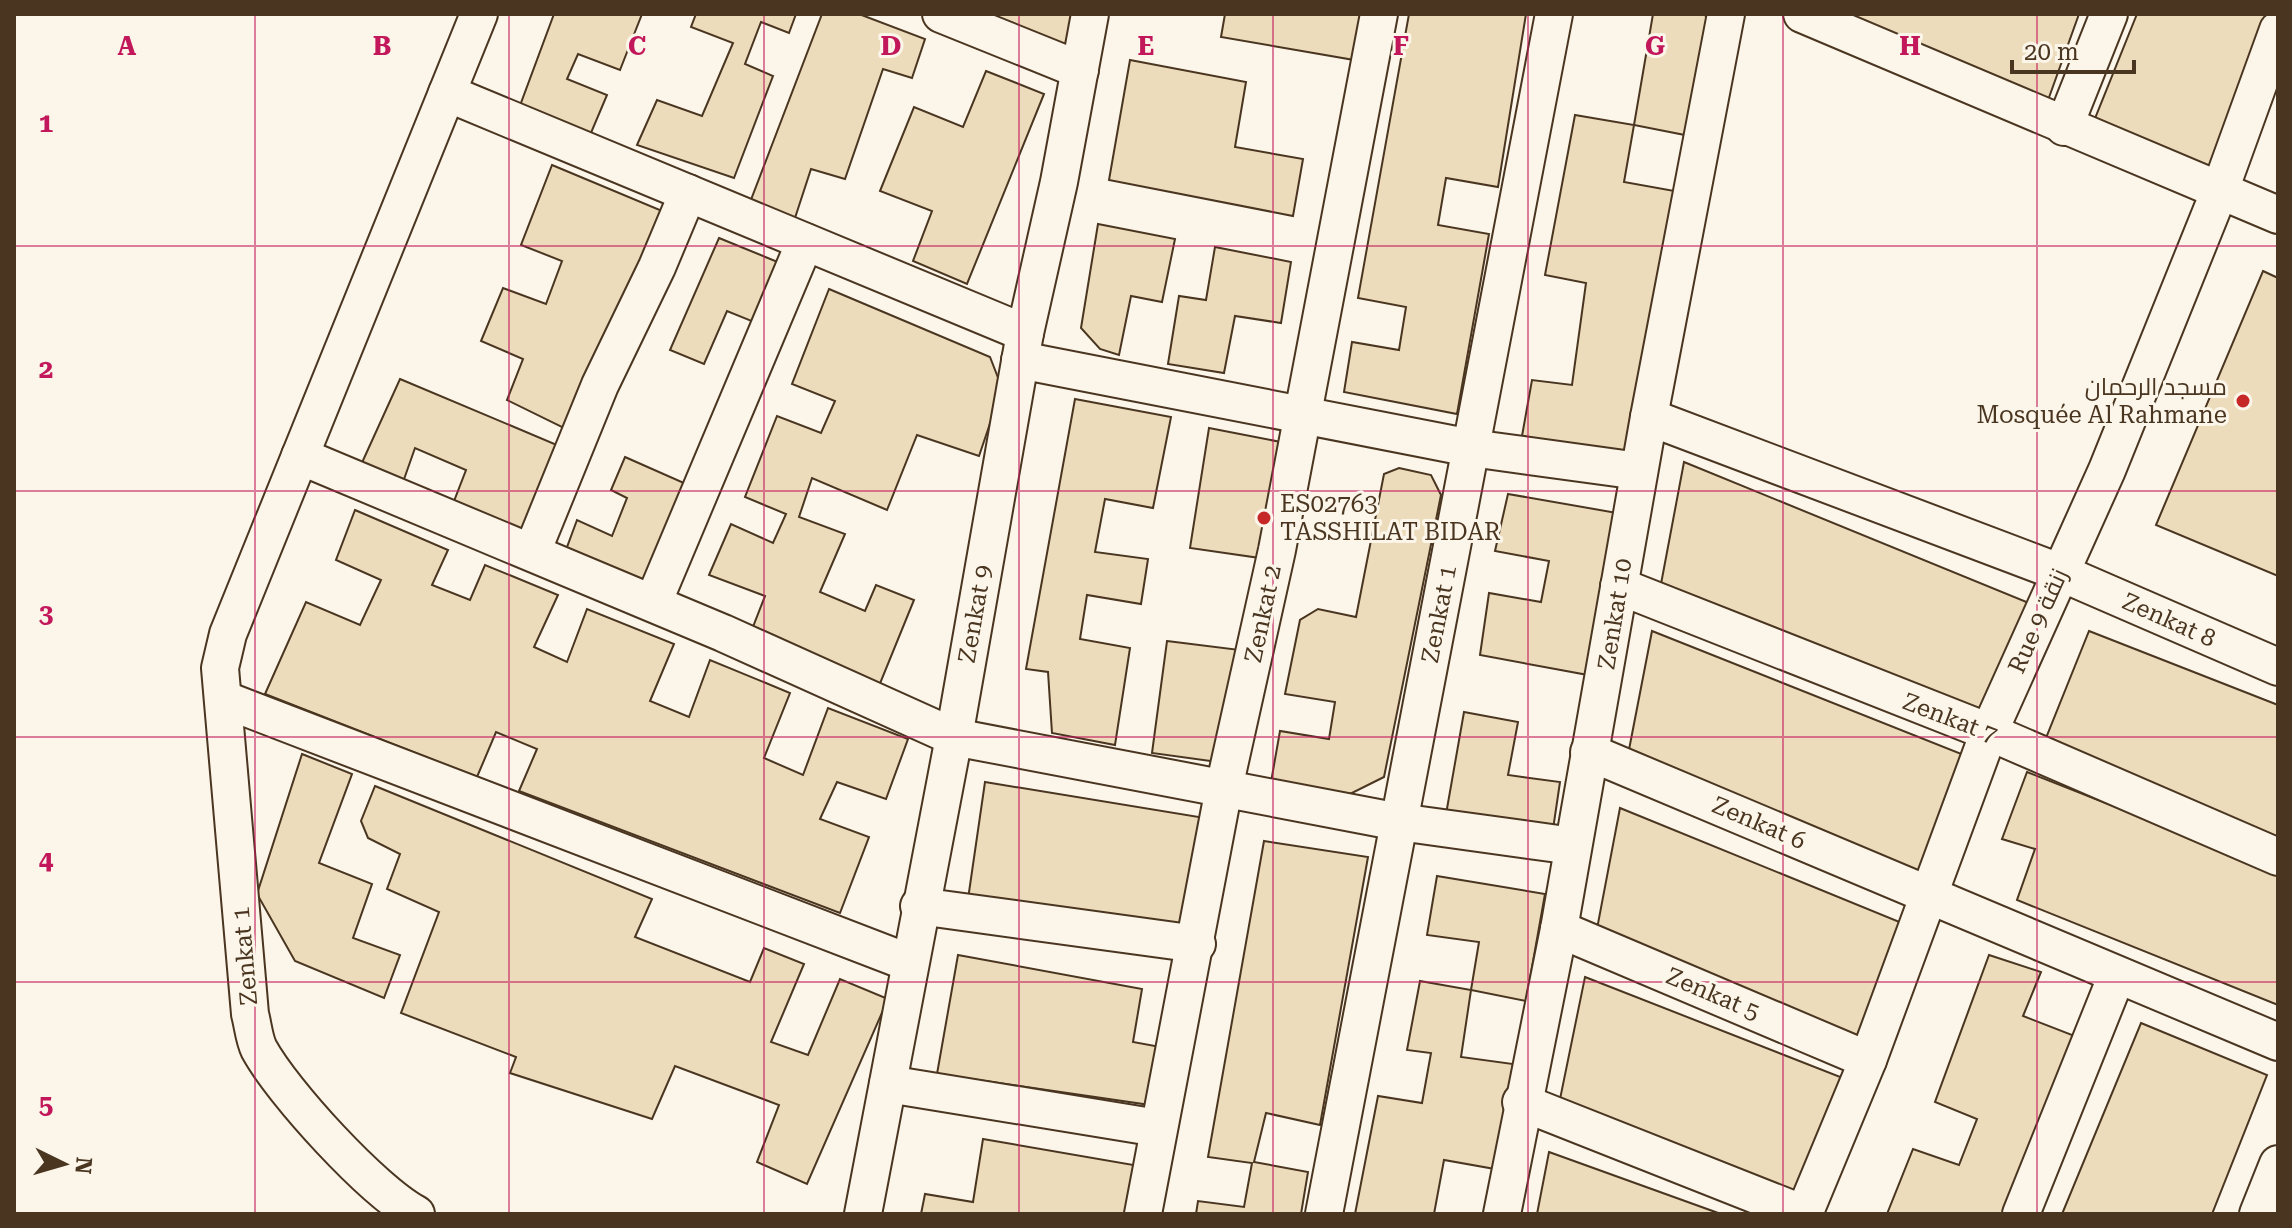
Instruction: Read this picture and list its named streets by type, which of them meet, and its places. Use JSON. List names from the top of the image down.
{
  "streets": {
    "street": [
      "Zenkat 9",
      "Zenkat 2",
      "Zenkat 1",
      "Zenkat 10",
      "Zenkat 8",
      "Rue 9 زنقة",
      "Zenkat 7",
      "Zenkat 6",
      "Zenkat 5"
    ]
  },
  "crossings": [
    ["Zenkat 10", "Zenkat 8"],
    ["Zenkat 10", "Zenkat 7"],
    ["Zenkat 10", "Zenkat 6"],
    ["Zenkat 10", "Zenkat 5"],
    ["Zenkat 8", "Rue 9 زنقة"],
    ["Rue 9 زنقة", "Zenkat 7"],
    ["Rue 9 زنقة", "Zenkat 6"],
    ["Rue 9 زنقة", "Zenkat 5"]
  ],
  "places": ["مسجد الرحمان Mosquée Al Rahmane", "ES02763 TASSHILAT BIDAR"],
  "scale_bar": "20 m",
  "north": "right",
  "grid": {
    "columns": [
      "A",
      "B",
      "C",
      "D",
      "E",
      "F",
      "G",
      "H"
    ],
    "rows": [
      "1",
      "2",
      "3",
      "4",
      "5"
    ]
  }
}
